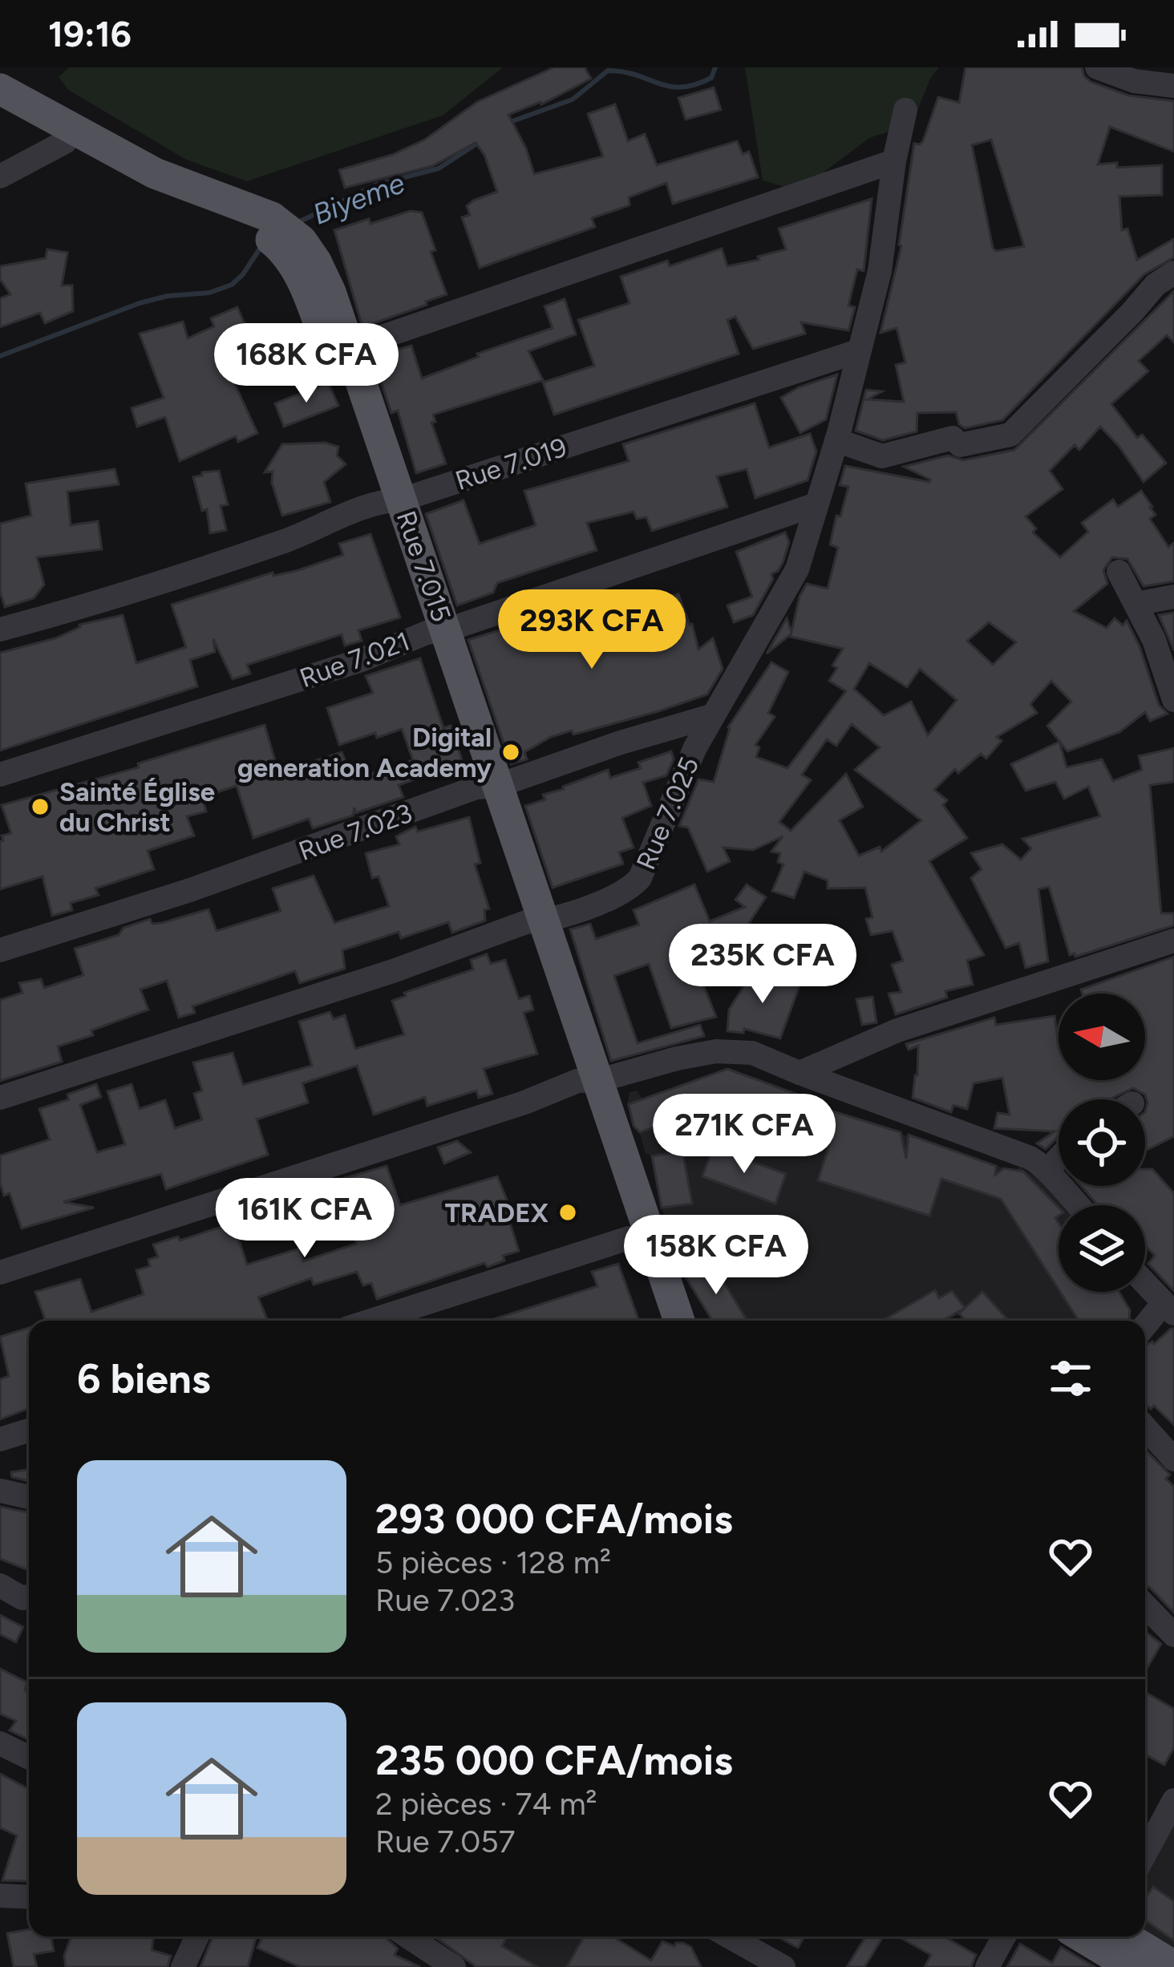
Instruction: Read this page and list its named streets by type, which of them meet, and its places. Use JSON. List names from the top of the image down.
{
  "streets": {
    "main road": ["Rue 7.015"],
    "street": [
      "Rue 7.019",
      "Rue 7.021",
      "Rue 7.025",
      "Rue 7.023"
    ]
  },
  "crossings": [
    ["Rue 7.019", "Rue 7.015"],
    ["Rue 7.019", "Rue 7.025"],
    ["Rue 7.015", "Rue 7.021"],
    ["Rue 7.015", "Rue 7.025"],
    ["Rue 7.015", "Rue 7.023"],
    ["Rue 7.021", "Rue 7.025"],
    ["Rue 7.025", "Rue 7.023"]
  ],
  "water": ["Biyeme"],
  "places": ["Digital generation Academy", "Sainté Église du Christ", "TRADEX"],
  "north": "left",
  "page": {
    "status": "19:16",
    "price": [
      "168K CFA",
      "293K CFA",
      "235K CFA",
      "271K CFA",
      "161K CFA",
      "158K CFA"
    ],
    "heading": "6 biens",
    "list": [
      {
        "name": "293 000 CFA/mois",
        "note": "5 pièces · 128 m² · Rue 7.023"
      },
      {
        "name": "235 000 CFA/mois",
        "note": "2 pièces · 74 m² · Rue 7.057"
      }
    ]
  }
}
